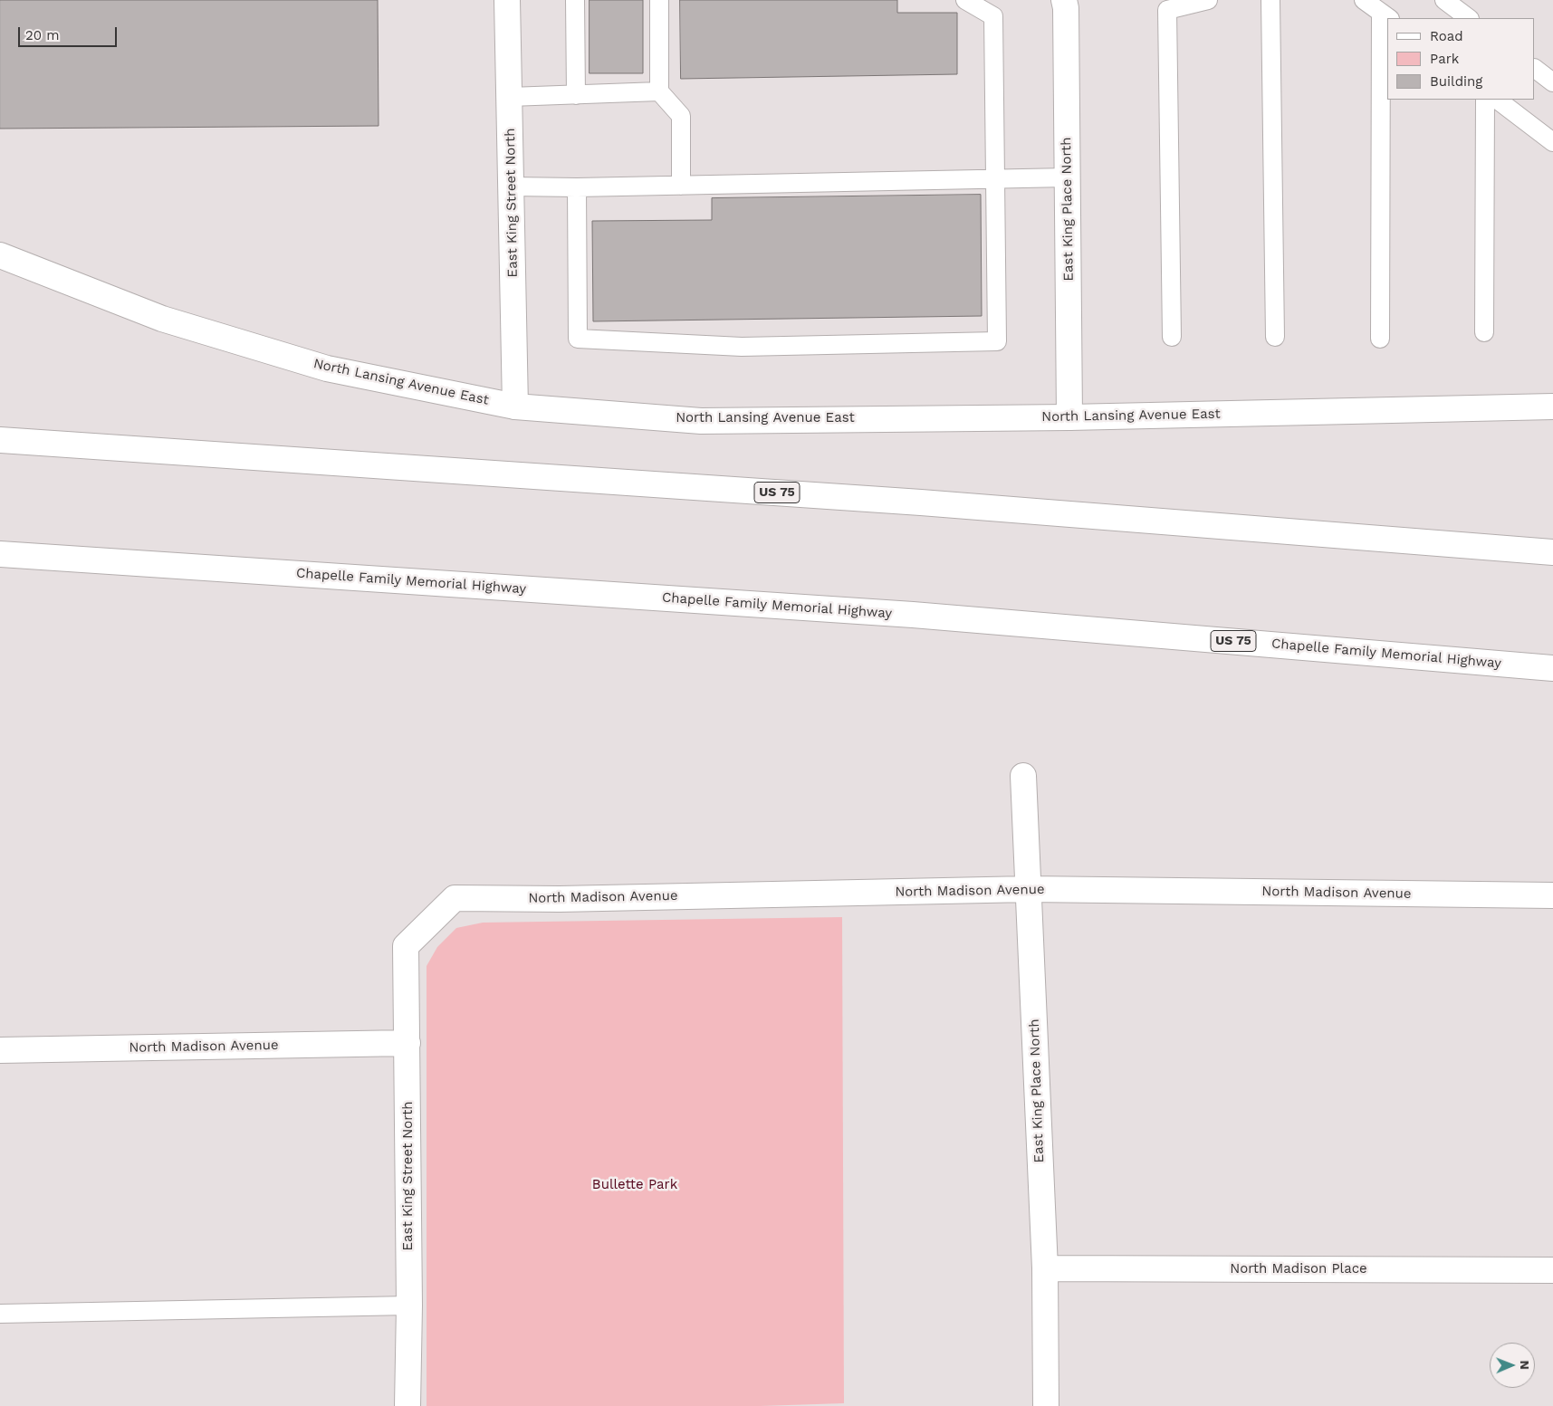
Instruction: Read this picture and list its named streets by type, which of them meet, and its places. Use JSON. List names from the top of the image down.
{
  "streets": {
    "main road": [
      "East King Street North",
      "East King Place North",
      "North Lansing Avenue East",
      "US 75",
      "Chapelle Family Memorial Highway",
      "North Madison Avenue",
      "North Madison Place"
    ]
  },
  "crossings": [
    ["East King Street North", "North Lansing Avenue East"],
    ["East King Street North", "North Madison Avenue"],
    ["East King Place North", "North Lansing Avenue East"],
    ["East King Place North", "North Madison Avenue"],
    ["East King Place North", "North Madison Place"]
  ],
  "parks": ["Bullette Park"],
  "legend": ["Road", "Park", "Building"],
  "scale_bar": "20 m",
  "north": "right"
}
